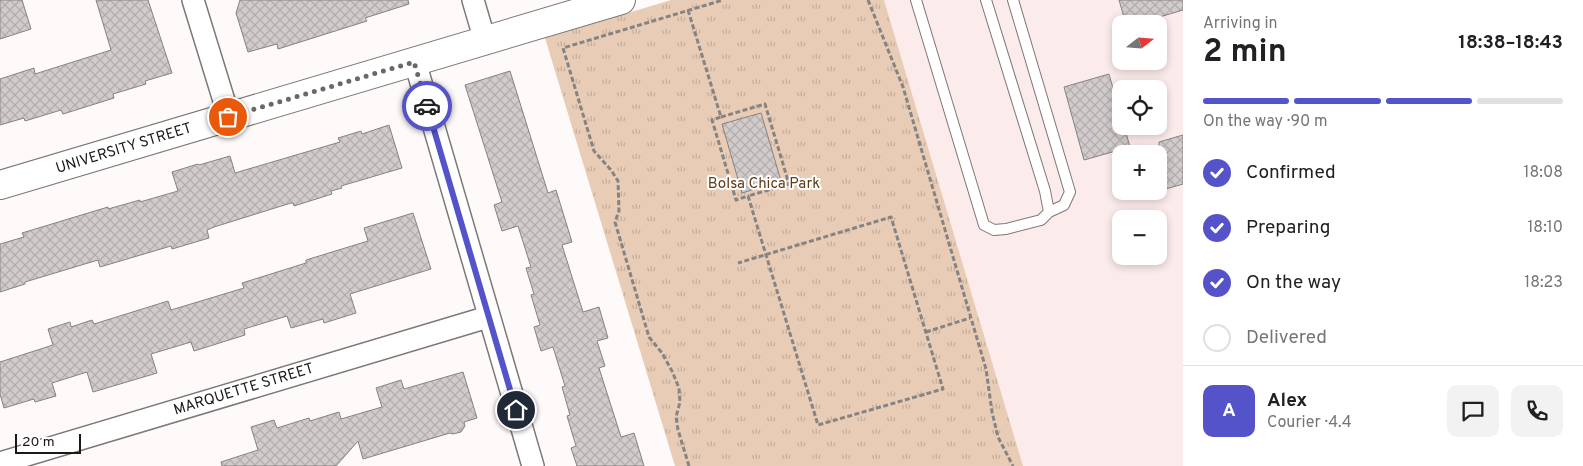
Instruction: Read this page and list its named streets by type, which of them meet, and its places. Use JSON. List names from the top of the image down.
{
  "streets": {
    "street": ["UNIVERSITY STREET", "MARQUETTE STREET"]
  },
  "parks": ["Bolsa Chica Park"],
  "scale_bar": "20 m",
  "north": "right",
  "page": {
    "heading": ["2 min", "Arriving in", "18:38–18:43"],
    "panel": ["Alex", "Courier · 4.4"],
    "map_buttons": ["+", "−"],
    "bar": "On the way · 90 m",
    "list": [
      ["Confirmed", "18:08"],
      ["Preparing", "18:10"],
      ["On the way", "18:23"],
      "Delivered"
    ],
    "round": "A",
    "scale": "20 m"
  }
}
